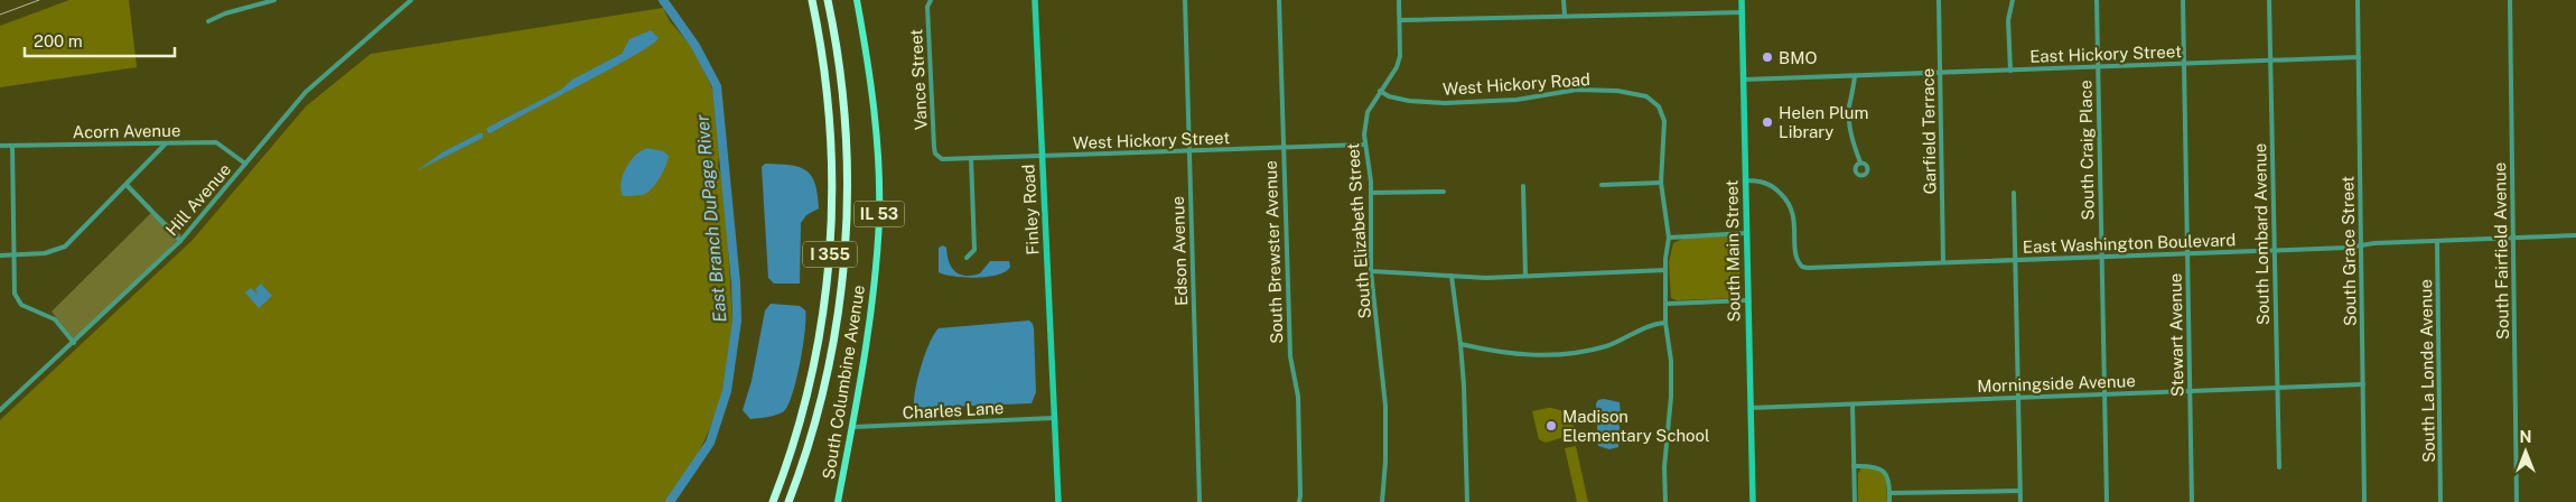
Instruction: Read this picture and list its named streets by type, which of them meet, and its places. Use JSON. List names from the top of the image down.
{
  "streets": {
    "highway": ["I 355"],
    "main road": [
      "Finley Road",
      "IL 53",
      "South Main Street",
      "South Columbine Avenue"
    ],
    "street": [
      "East Hickory Street",
      "Vance Street",
      "West Hickory Road",
      "Acorn Avenue",
      "Garfield Terrace",
      "West Hickory Street",
      "South Craig Place",
      "Hill Avenue",
      "South Elizabeth Street",
      "South Lombard Avenue",
      "East Washington Boulevard",
      "Edson Avenue",
      "South Grace Street",
      "South Fairfield Avenue",
      "South Brewster Avenue",
      "Stewart Avenue",
      "South La Londe Avenue",
      "Morningside Avenue",
      "Charles Lane"
    ]
  },
  "crossings": [
    ["East Hickory Street", "Garfield Terrace"],
    ["East Hickory Street", "South Craig Place"],
    ["East Hickory Street", "South Lombard Avenue"],
    ["East Hickory Street", "South Main Street"],
    ["East Hickory Street", "South Grace Street"],
    ["East Hickory Street", "Stewart Avenue"],
    ["Vance Street", "West Hickory Street"],
    ["West Hickory Road", "South Elizabeth Street"],
    ["Acorn Avenue", "Hill Avenue"],
    ["Garfield Terrace", "East Washington Boulevard"],
    ["West Hickory Street", "Finley Road"],
    ["West Hickory Street", "South Elizabeth Street"],
    ["West Hickory Street", "Edson Avenue"],
    ["West Hickory Street", "South Brewster Avenue"],
    ["South Craig Place", "East Washington Boulevard"],
    ["South Craig Place", "Morningside Avenue"],
    ["Finley Road", "Charles Lane"],
    ["South Lombard Avenue", "East Washington Boulevard"],
    ["South Lombard Avenue", "Morningside Avenue"],
    ["East Washington Boulevard", "South Main Street"],
    ["East Washington Boulevard", "South Grace Street"],
    ["East Washington Boulevard", "South Fairfield Avenue"],
    ["East Washington Boulevard", "Stewart Avenue"],
    ["East Washington Boulevard", "South La Londe Avenue"],
    ["South Main Street", "Morningside Avenue"],
    ["South Grace Street", "Morningside Avenue"],
    ["Stewart Avenue", "Morningside Avenue"],
    ["South Columbine Avenue", "Charles Lane"]
  ],
  "water": ["East Branch DuPage River"],
  "places": ["BMO", "Helen Plum Library", "Madison Elementary School"],
  "scale_bar": "200 m",
  "north": "top"
}
